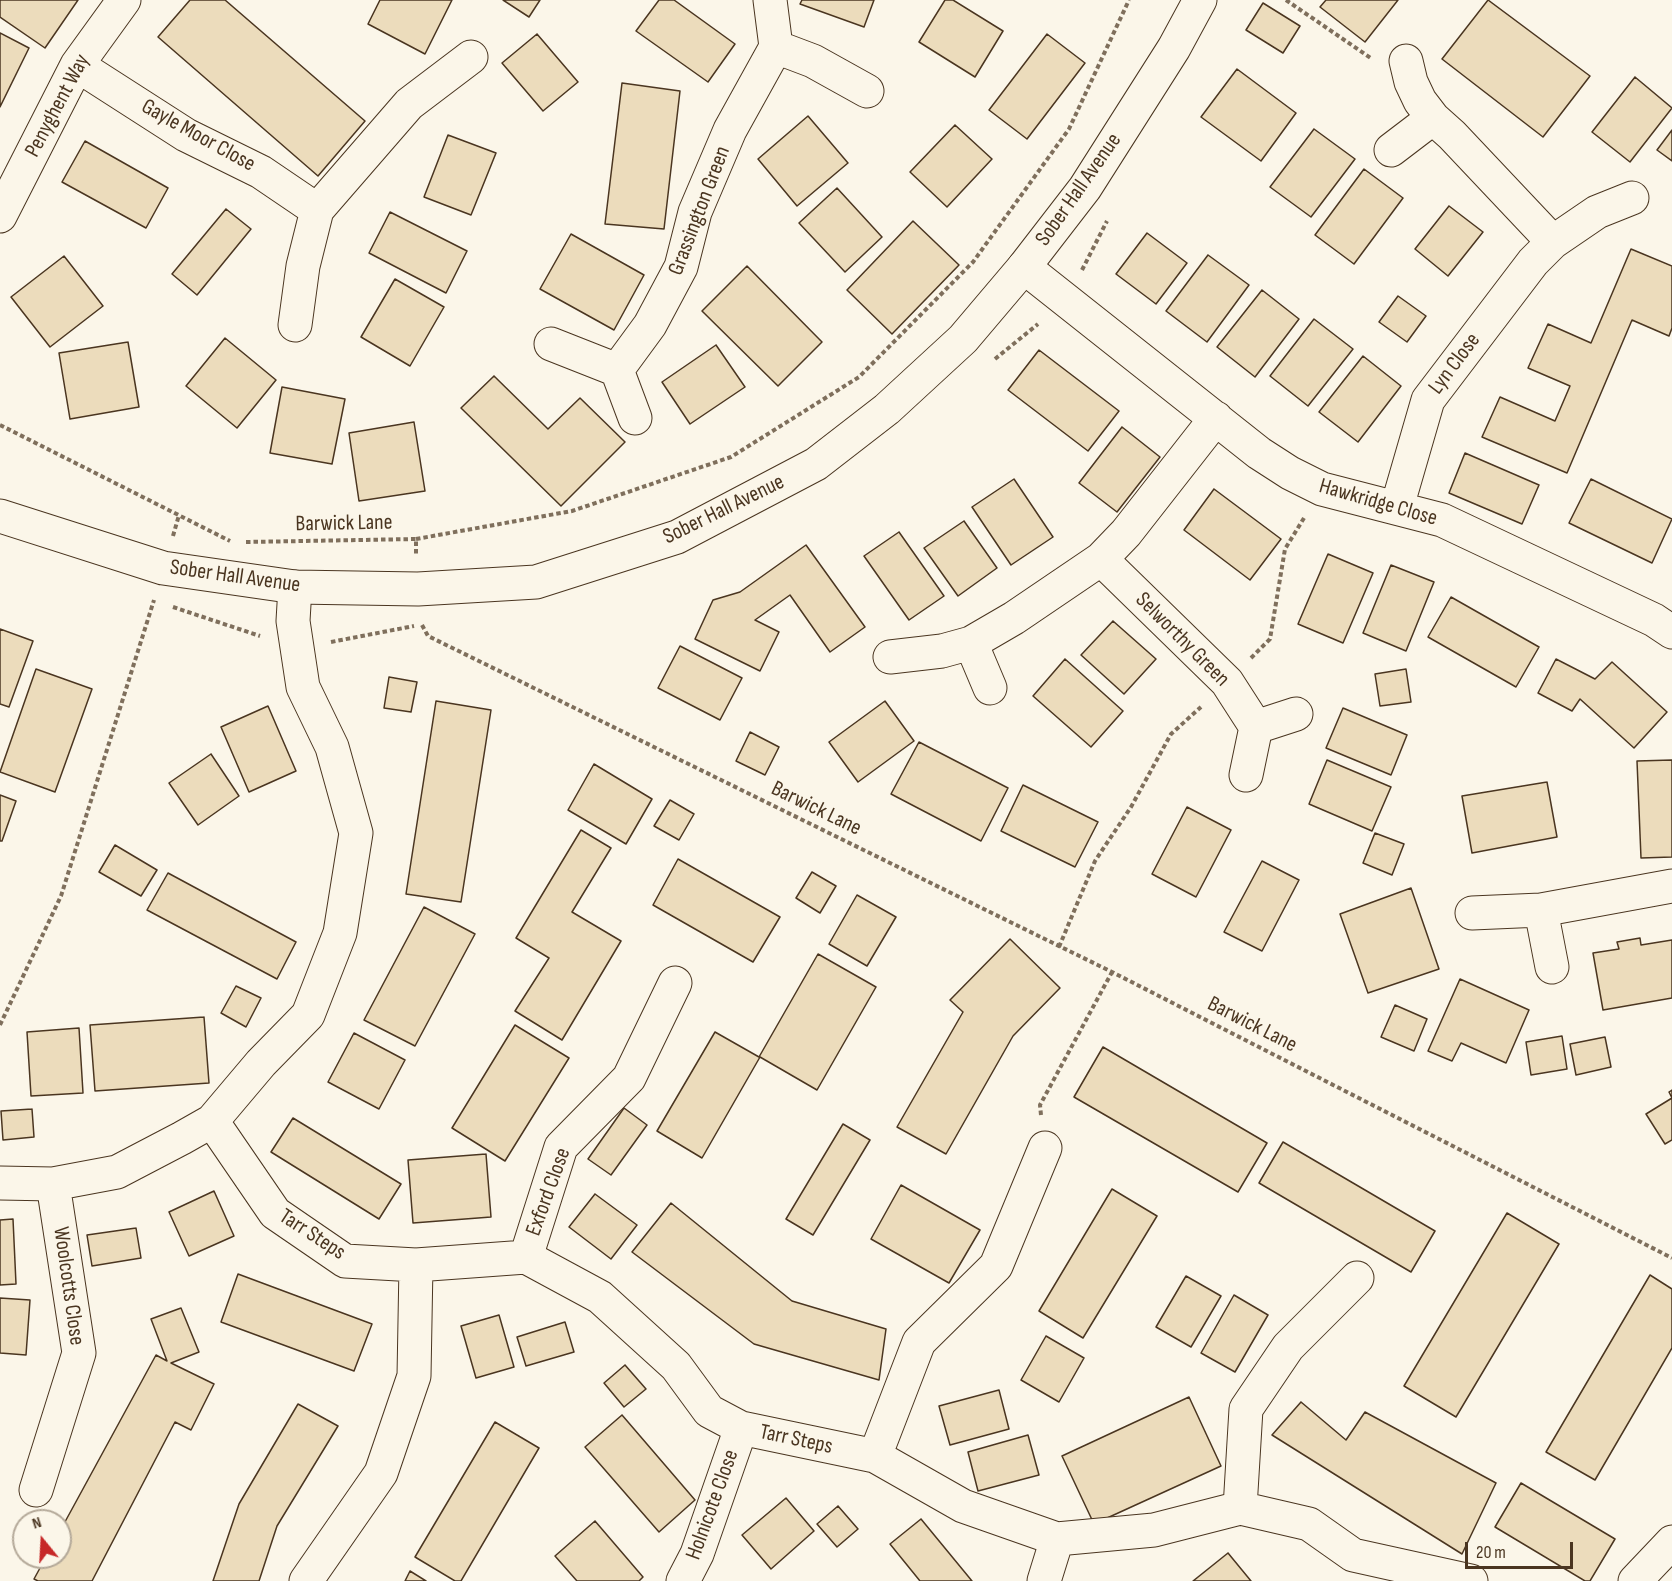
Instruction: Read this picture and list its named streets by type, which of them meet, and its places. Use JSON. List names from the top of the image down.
{
  "streets": {
    "street": [
      "Penyghent Way",
      "Gayle Moor Close",
      "Sober Hall Avenue",
      "Grassington Green",
      "Lyn Close",
      "Hawkridge Close",
      "Selworthy Green",
      "Exford Close",
      "Tarr Steps",
      "Woolcotts Close",
      "Holnicote Close"
    ],
    "path": ["Barwick Lane"]
  },
  "crossings": [
    ["Penyghent Way", "Gayle Moor Close"],
    ["Sober Hall Avenue", "Hawkridge Close"],
    ["Sober Hall Avenue", "Barwick Lane"],
    ["Lyn Close", "Hawkridge Close"],
    ["Exford Close", "Tarr Steps"],
    ["Tarr Steps", "Holnicote Close"]
  ],
  "scale_bar": "20 m",
  "north": "top"
}
